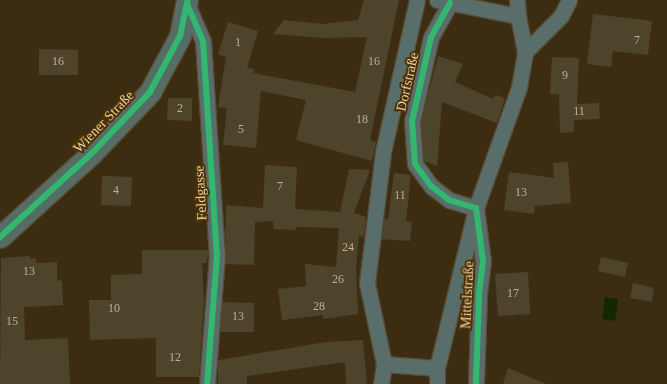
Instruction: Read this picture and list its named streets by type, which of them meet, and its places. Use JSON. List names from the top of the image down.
{
  "streets": {
    "street": [
      "Dorfstraße",
      "Wiener Straße",
      "Feldgasse",
      "Mittelstraße"
    ]
  },
  "crossings": [
    ["Dorfstraße", "Mittelstraße"],
    ["Wiener Straße", "Feldgasse"]
  ],
  "house_numbers": [
    "7",
    "1",
    "16",
    "16",
    "9",
    "2",
    "11",
    "18",
    "5",
    "7",
    "4",
    "13",
    "11",
    "24",
    "13",
    "26",
    "17",
    "28",
    "10",
    "13",
    "15",
    "12"
  ]
}
